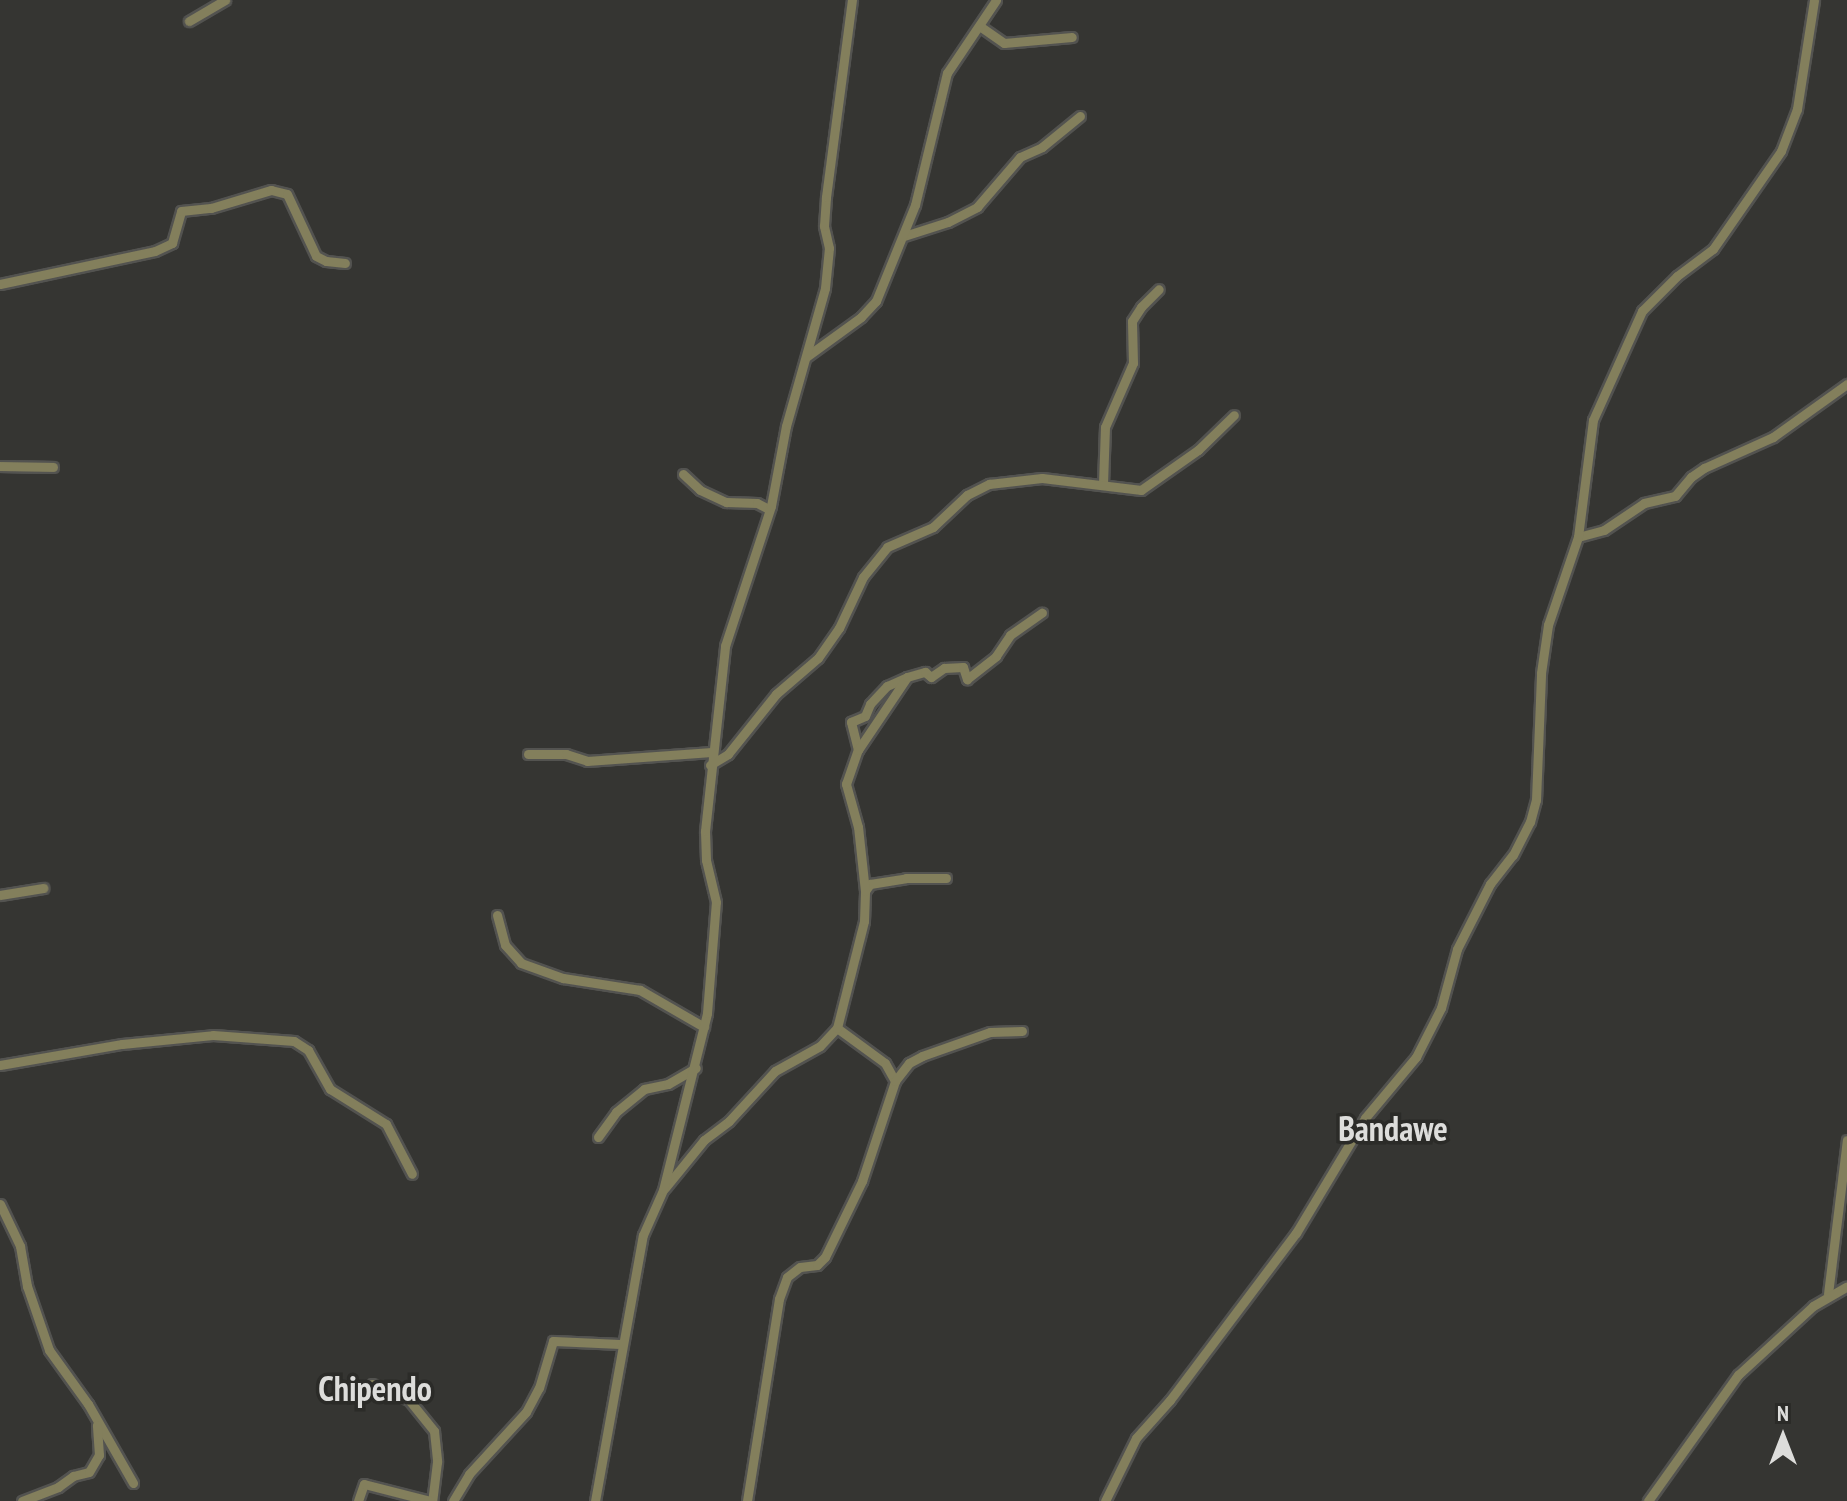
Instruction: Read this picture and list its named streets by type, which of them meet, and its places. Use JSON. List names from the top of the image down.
{
  "districts": ["Bandawe", "Chipendo"],
  "north": "top"
}
